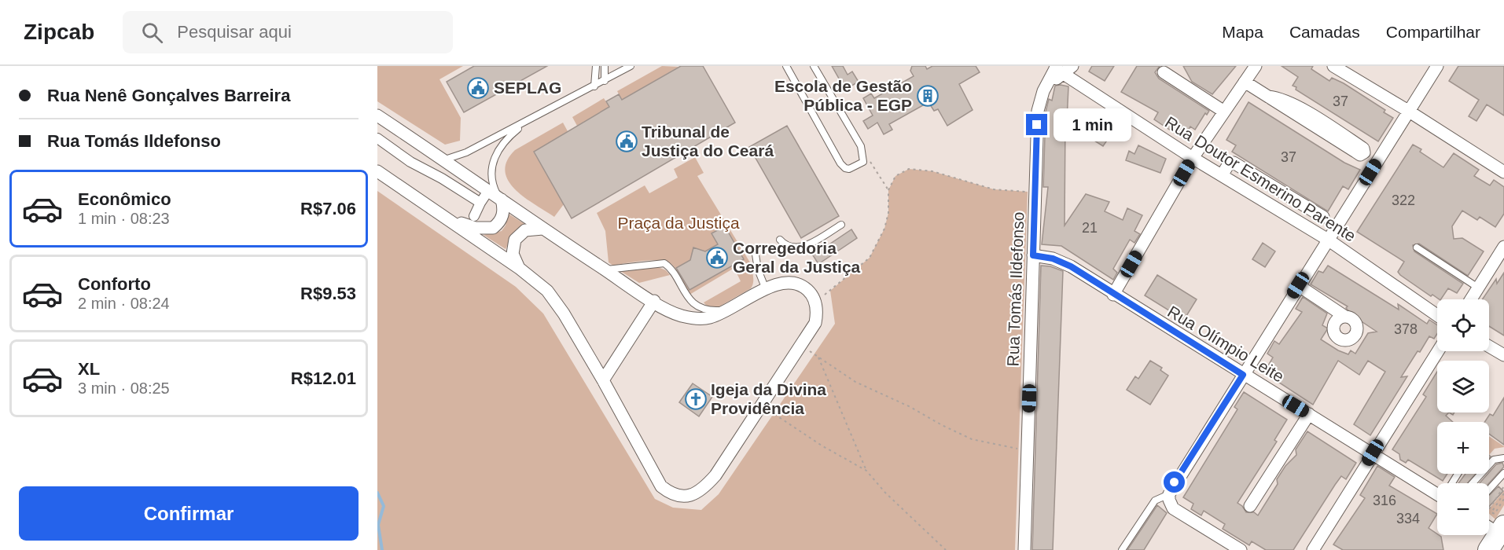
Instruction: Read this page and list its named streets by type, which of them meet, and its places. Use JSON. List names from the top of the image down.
{
  "streets": {
    "street": ["Rua Doutor Esmerino Parente", "Rua Tomás Ildefonso", "Rua Olímpio Leite"]
  },
  "crossings": [
    ["Rua Doutor Esmerino Parente", "Rua Tomás Ildefonso"],
    ["Rua Tomás Ildefonso", "Rua Olímpio Leite"]
  ],
  "parks": ["Praça da Justiça"],
  "places": {
    "public building": ["SEPLAG", "Tribunal de Justiça do Ceará", "Corregedoria Geral da Justiça"],
    "building": ["Escola de Gestão Pública - EGP"],
    "church": ["Igeja da Divina Providência"]
  },
  "house_numbers": [
    "37",
    "37",
    "322",
    "21",
    "378",
    "316",
    "334"
  ],
  "page": {
    "header": "Zipcab",
    "search": "Pesquisar aqui",
    "nav": ["Mapa", "Camadas", "Compartilhar"],
    "banner": ["Rua Nenê Gonçalves Barreira", "Rua Tomás Ildefonso"],
    "bubble": "1 min",
    "list": [
      {
        "name": "Econômico",
        "note": "1 min · 08:23",
        "value": "R$7.06"
      },
      {
        "name": "Conforto",
        "note": "2 min · 08:24",
        "value": "R$9.53"
      },
      {
        "name": "XL",
        "note": "3 min · 08:25",
        "value": "R$12.01"
      }
    ],
    "map_buttons": ["+", "−"],
    "buttons": "Confirmar"
  }
}
